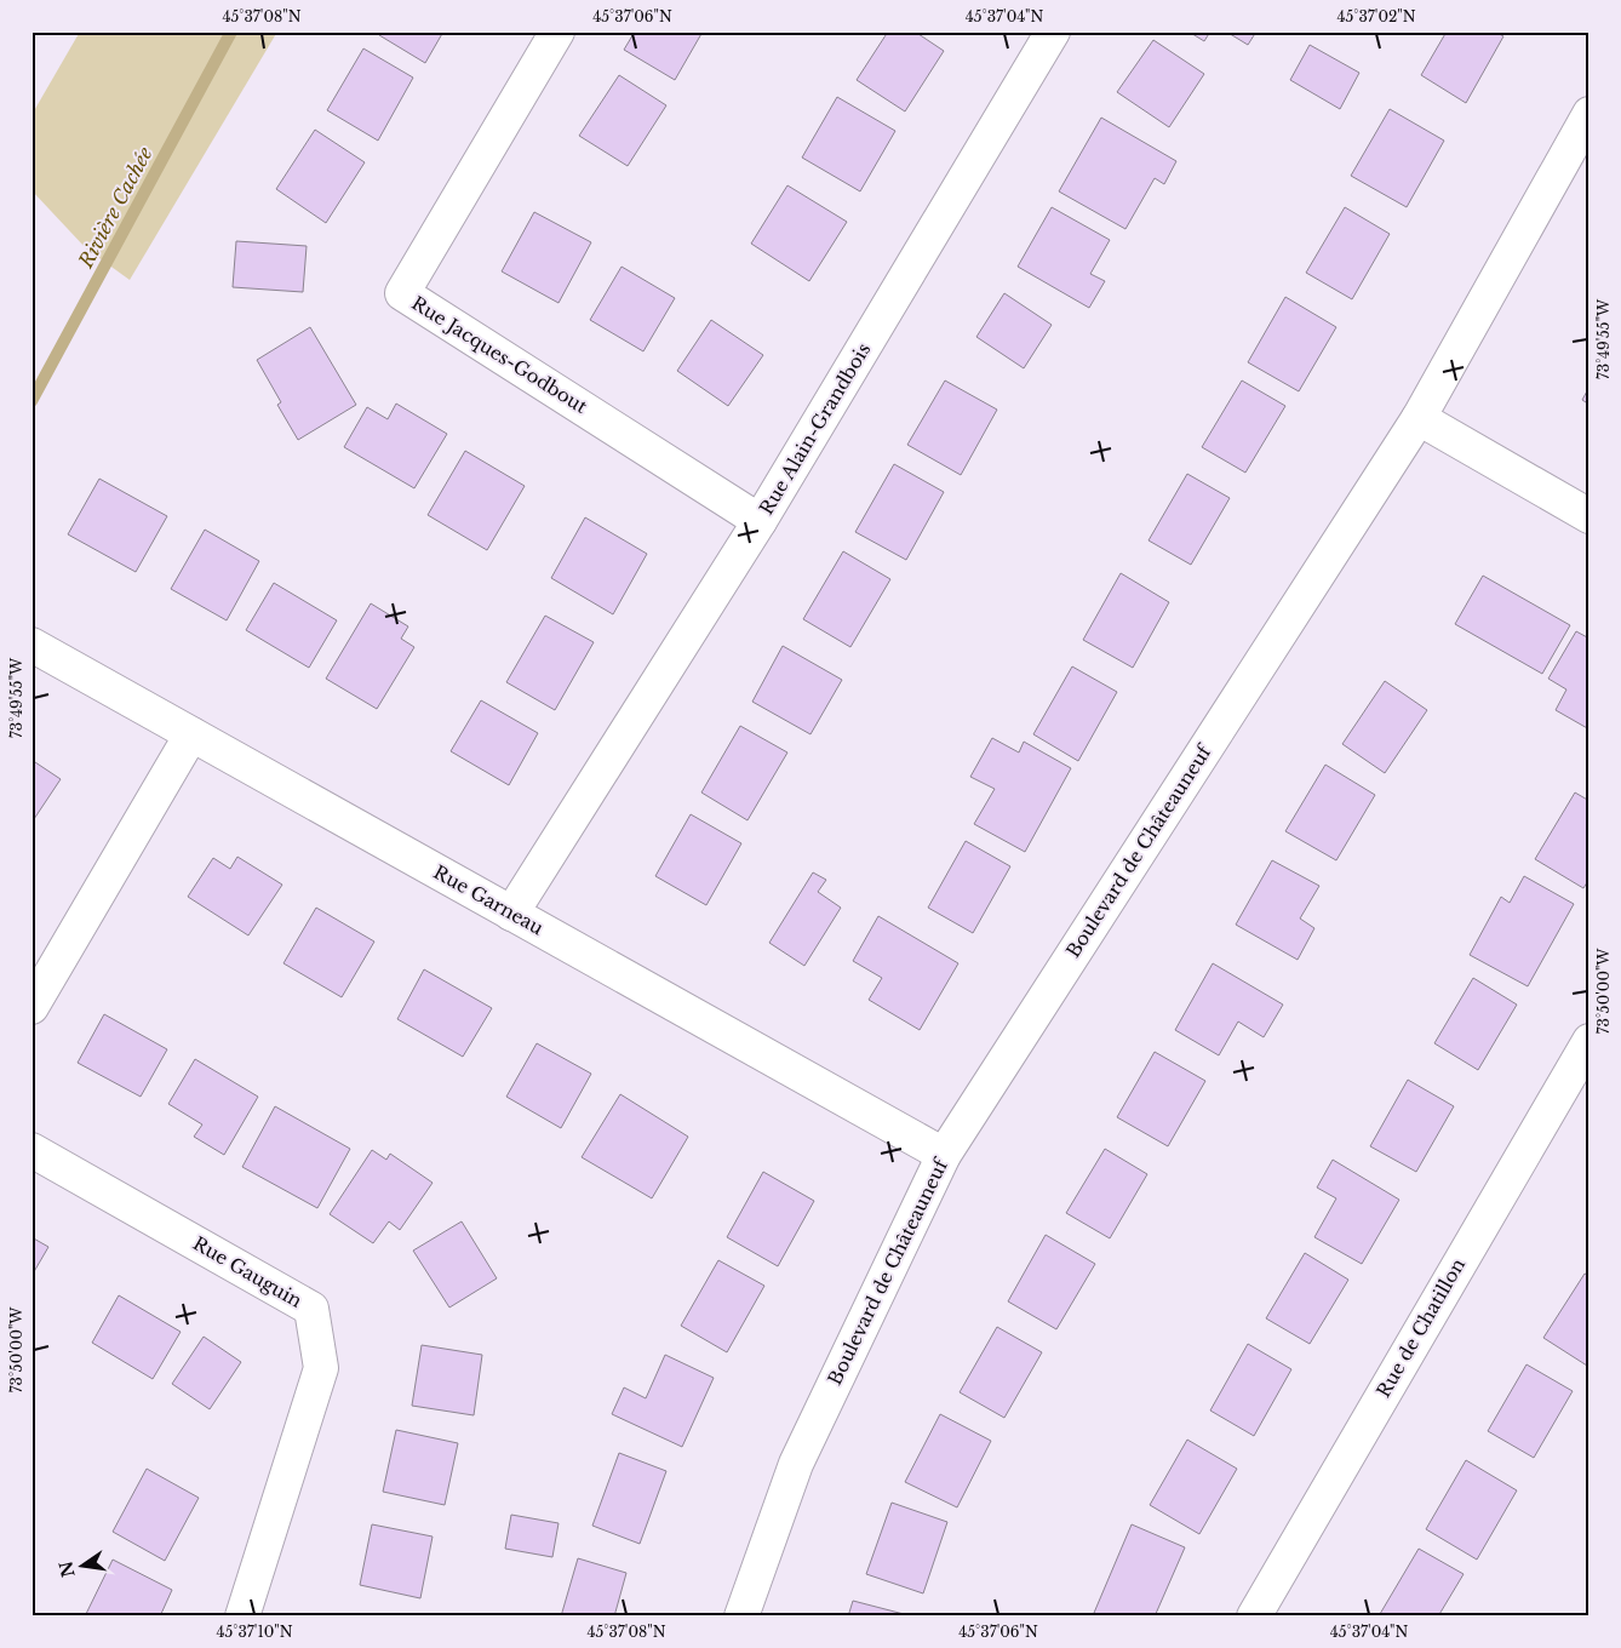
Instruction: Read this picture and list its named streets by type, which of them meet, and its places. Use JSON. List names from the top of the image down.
{
  "streets": {
    "street": [
      "Rue Jacques-Godbout",
      "Rue Alain-Grandbois",
      "Boulevard de Châteauneuf",
      "Rue Garneau",
      "Rue Gauguin",
      "Rue de Chatillon"
    ]
  },
  "crossings": [
    ["Rue Jacques-Godbout", "Rue Alain-Grandbois"],
    ["Rue Alain-Grandbois", "Rue Garneau"],
    ["Boulevard de Châteauneuf", "Rue Garneau"]
  ],
  "water": ["Rivière Cachée"],
  "north": "left",
  "coordinates": [
    "45°37'08\"N",
    "45°37'06\"N",
    "45°37'04\"N",
    "45°37'02\"N",
    "73°49'55\"W",
    "73°50'00\"W",
    "45°37'10\"N"
  ]
}
